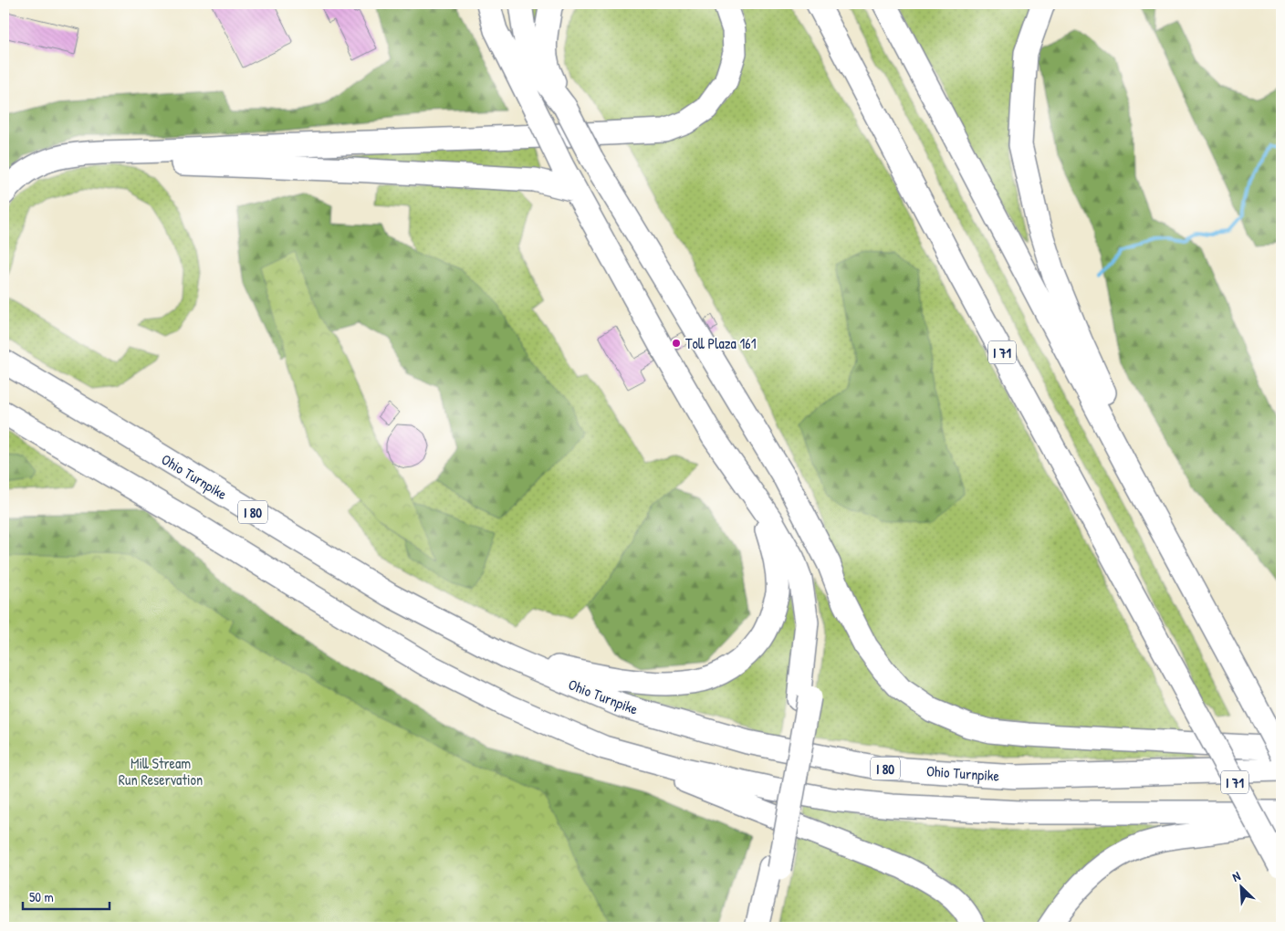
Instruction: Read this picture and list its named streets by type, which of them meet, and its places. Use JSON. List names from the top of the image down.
{
  "streets": {
    "highway": ["I 71", "Ohio Turnpike", "I 80"]
  },
  "parks": ["Mill Stream Run Reservation"],
  "places": ["Toll Plaza 161"],
  "scale_bar": "50 m",
  "north": "top left"
}
